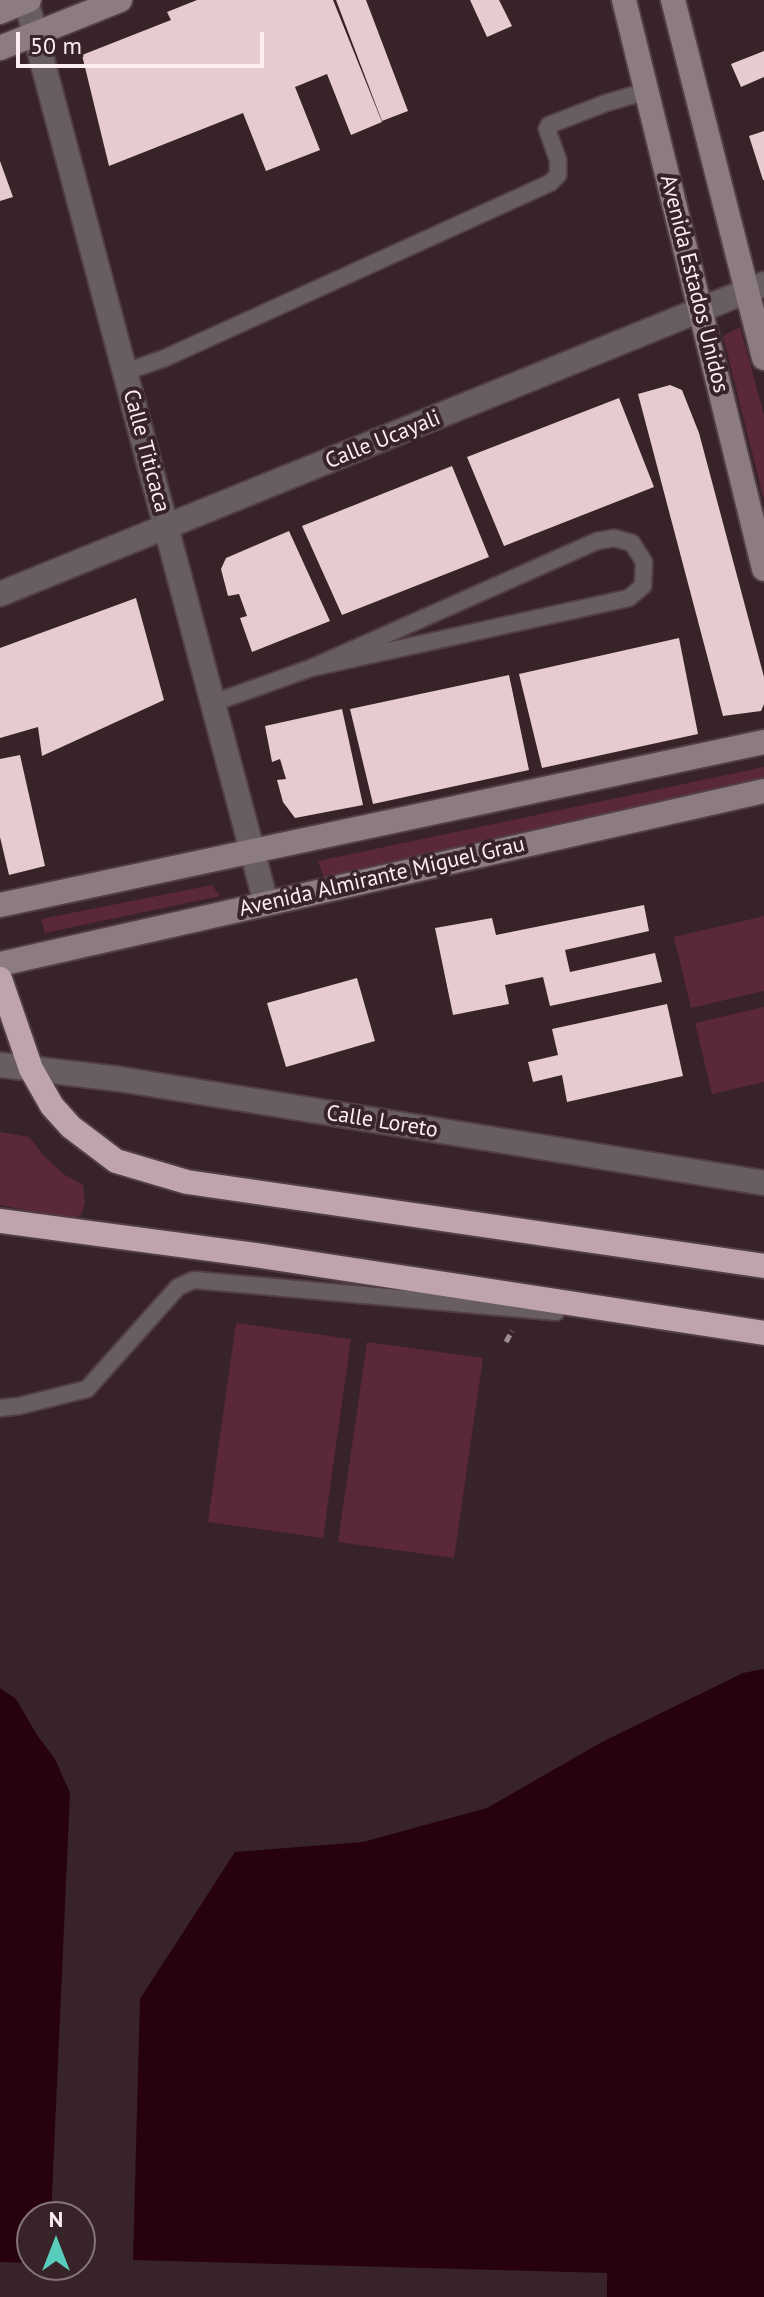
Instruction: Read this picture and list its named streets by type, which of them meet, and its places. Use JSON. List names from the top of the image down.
{
  "streets": {
    "main road": ["Avenida Estados Unidos", "Avenida Almirante Miguel Grau"],
    "street": ["Calle Ucayali", "Calle Titicaca", "Calle Loreto"]
  },
  "crossings": [
    ["Avenida Estados Unidos", "Calle Ucayali"],
    ["Calle Ucayali", "Calle Titicaca"],
    ["Calle Titicaca", "Avenida Almirante Miguel Grau"]
  ],
  "scale_bar": "50 m",
  "north": "top"
}
